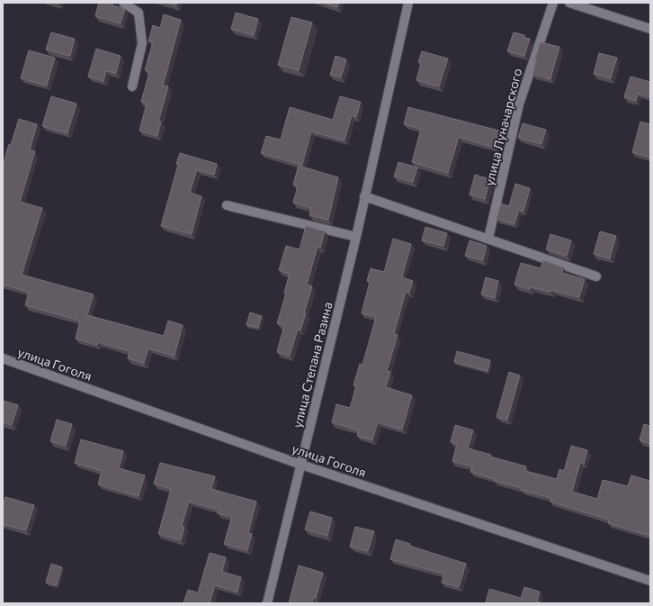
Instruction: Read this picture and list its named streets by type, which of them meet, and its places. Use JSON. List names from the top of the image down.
{
  "streets": {
    "street": ["улица Луначарского", "улица Гоголя", "улица Степана Разина"]
  },
  "crossings": [
    ["улица Гоголя", "улица Степана Разина"]
  ]
}
